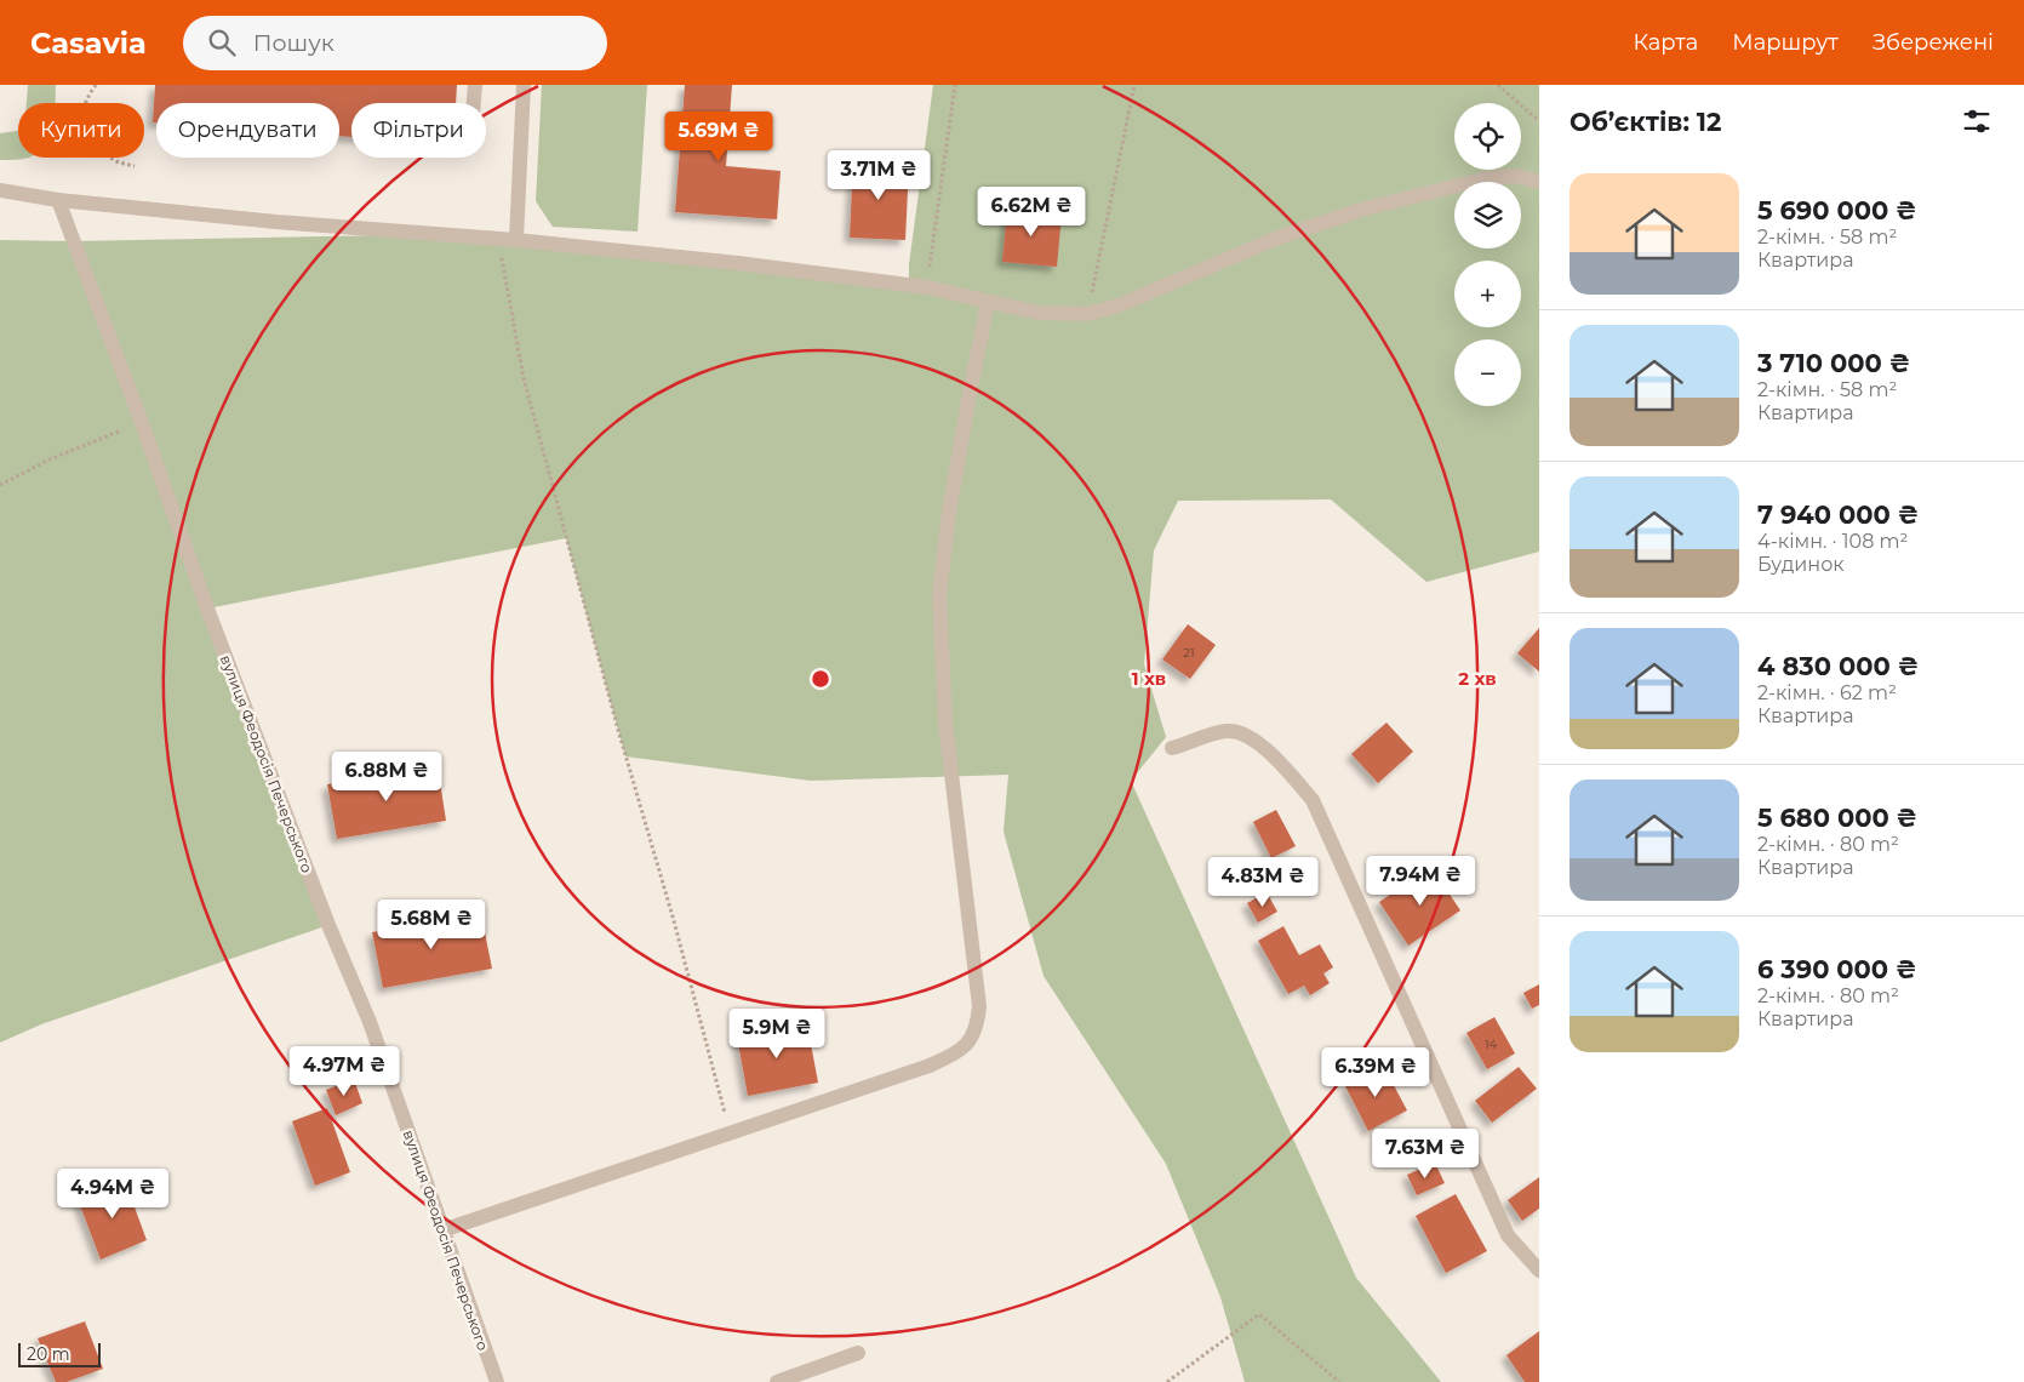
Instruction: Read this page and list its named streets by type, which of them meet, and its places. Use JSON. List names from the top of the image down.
{
  "streets": {
    "street": ["вулиця Феодосія Печерського"]
  },
  "house_numbers": ["21", "14"],
  "scale_bar": "20 m",
  "page": {
    "header": "Casavia",
    "search": "Пошук",
    "nav": ["Карта", "Маршрут", "Збережені"],
    "heading": "Об’єктів: 12",
    "map_buttons": ["+", "−"],
    "chip": ["Купити", "Орендувати", "Фільтри"],
    "price": [
      "5.69M ₴",
      "3.71M ₴",
      "6.62M ₴",
      "6.88M ₴",
      "7.94M ₴",
      "4.83M ₴",
      "5.68M ₴",
      "5.9M ₴",
      "4.97M ₴",
      "6.39M ₴",
      "7.63M ₴",
      "4.94M ₴"
    ],
    "list": [
      {
        "name": "5 690 000 ₴",
        "note": "2-кімн. · 58 m² · Квартира"
      },
      {
        "name": "3 710 000 ₴",
        "note": "2-кімн. · 58 m² · Квартира"
      },
      {
        "name": "7 940 000 ₴",
        "note": "4-кімн. · 108 m² · Будинок"
      },
      {
        "name": "4 830 000 ₴",
        "note": "2-кімн. · 62 m² · Квартира"
      },
      {
        "name": "5 680 000 ₴",
        "note": "2-кімн. · 80 m² · Квартира"
      },
      {
        "name": "6 390 000 ₴",
        "note": "2-кімн. · 80 m² · Квартира"
      }
    ],
    "scale": "20 m"
  },
  "rings": ["1 хв", "2 хв"]
}
